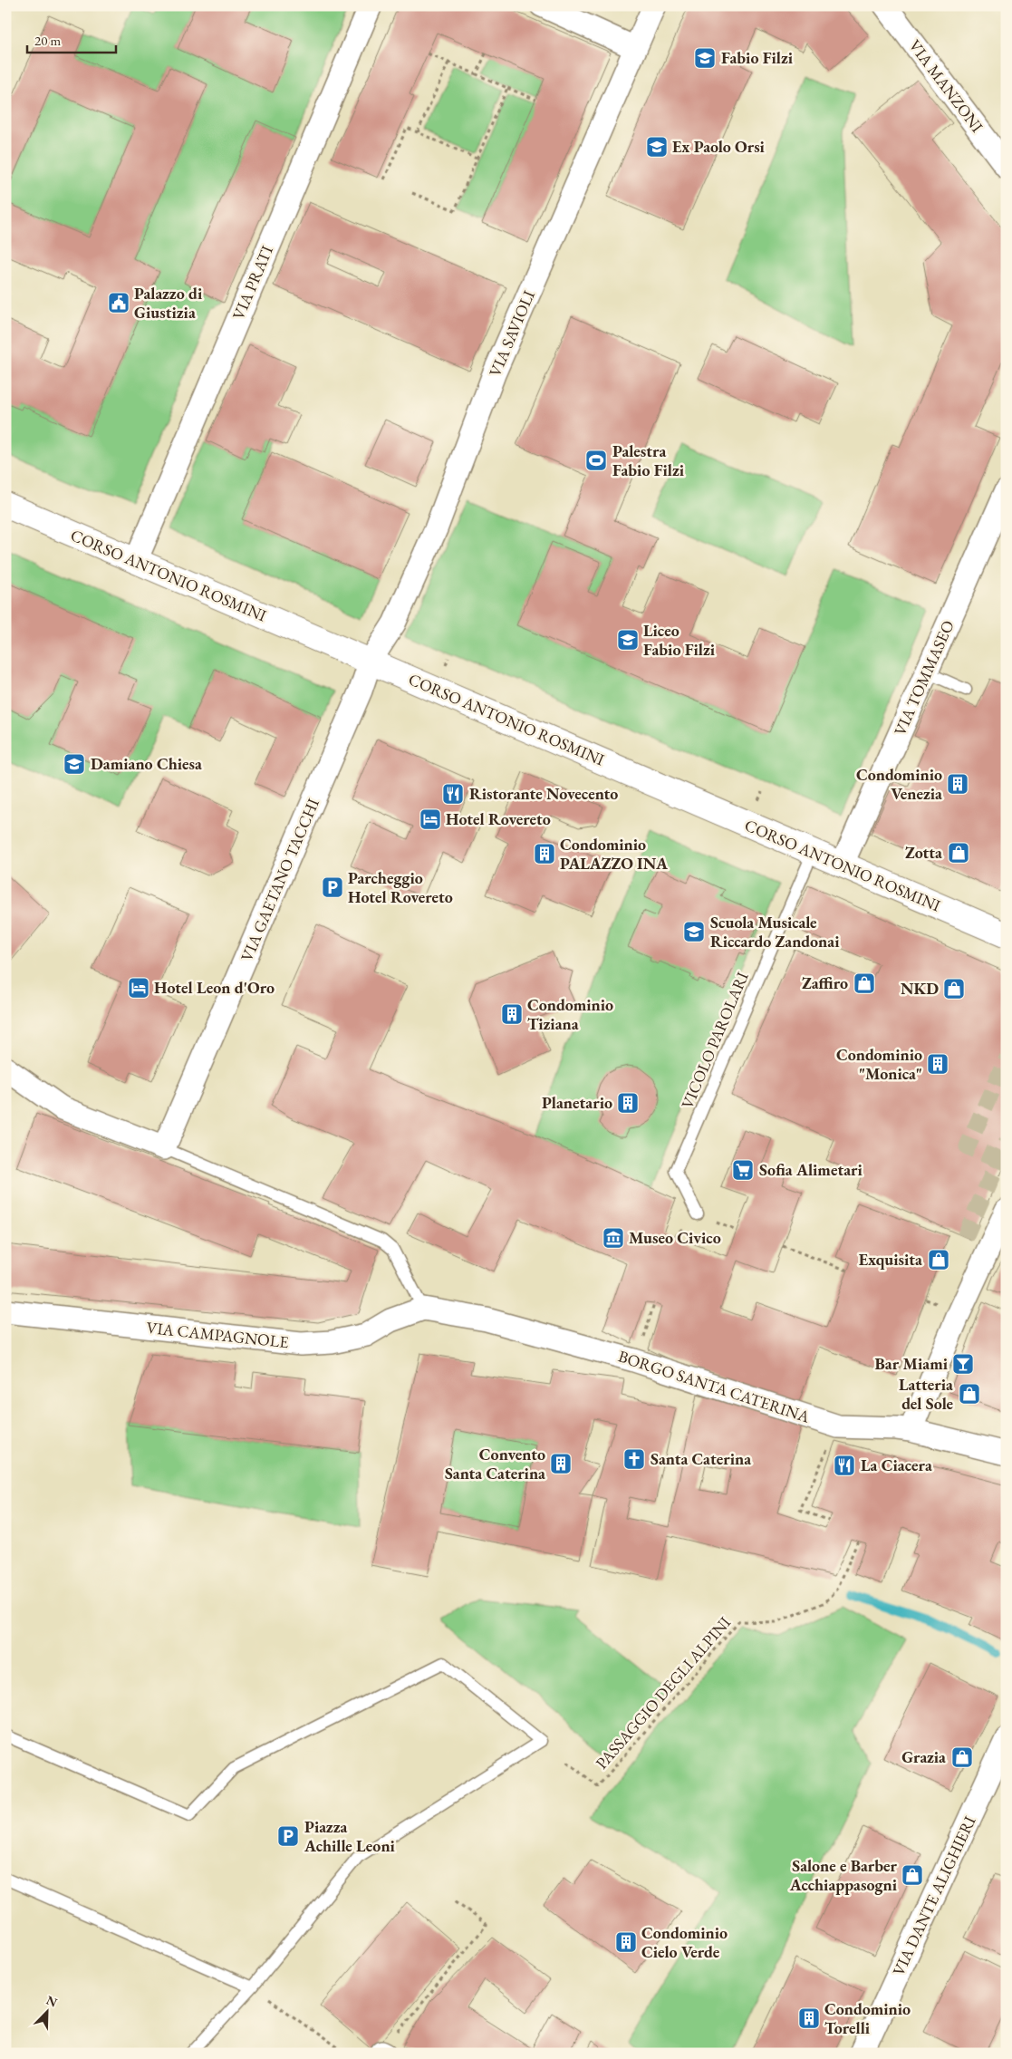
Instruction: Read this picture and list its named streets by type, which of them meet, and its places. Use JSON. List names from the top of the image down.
{
  "streets": {
    "main road": ["CORSO ANTONIO ROSMINI"],
    "street": [
      "VIA MANZONI",
      "VIA PRATI",
      "VIA SAVIOLI",
      "VIA TOMMASEO",
      "VIA GAETANO TACCHI",
      "VIA CAMPAGNOLE",
      "BORGO SANTA CATERINA",
      "VIA DANTE ALIGHIERI"
    ],
    "lane": ["VICOLO PAROLARI"],
    "path": ["PASSAGGIO DEGLI ALPINI"]
  },
  "crossings": [
    ["VIA PRATI", "CORSO ANTONIO ROSMINI"],
    ["VIA SAVIOLI", "CORSO ANTONIO ROSMINI"],
    ["VIA SAVIOLI", "VIA GAETANO TACCHI"],
    ["CORSO ANTONIO ROSMINI", "VIA TOMMASEO"],
    ["CORSO ANTONIO ROSMINI", "VIA GAETANO TACCHI"],
    ["CORSO ANTONIO ROSMINI", "VICOLO PAROLARI"],
    ["VIA CAMPAGNOLE", "BORGO SANTA CATERINA"]
  ],
  "places": {
    "school or university": [
      "Fabio Filzi",
      "Ex Paolo Orsi",
      "Liceo Fabio Filzi",
      "Damiano Chiesa",
      "Scuola Musicale Riccardo Zandonai"
    ],
    "public building": ["Palazzo di Giustizia"],
    "sports": ["Palestra Fabio Filzi"],
    "building": [
      "Condominio Venezia",
      "Condominio PALAZZO INA",
      "Condominio Tiziana",
      "Condominio \"Monica\"",
      "Planetario",
      "Convento Santa Caterina",
      "Condominio Cielo Verde",
      "Condominio Torelli"
    ],
    "restaurant": ["Ristorante Novecento", "La Ciacera"],
    "hotel": ["Hotel Rovereto", "Hotel Leon d'Oro"],
    "shop": [
      "Zotta",
      "Zaffiro",
      "NKD",
      "Exquisita",
      "Latteria del Sole",
      "Grazia",
      "Salone e Barber Acchiappasogni"
    ],
    "parking": ["Parcheggio Hotel Rovereto", "Piazza Achille Leoni"],
    "supermarket": ["Sofia Alimetari"],
    "museum": ["Museo Civico"],
    "bar": ["Bar Miami"],
    "church": ["Santa Caterina"]
  },
  "scale_bar": "20 m",
  "north": "top right"
}
